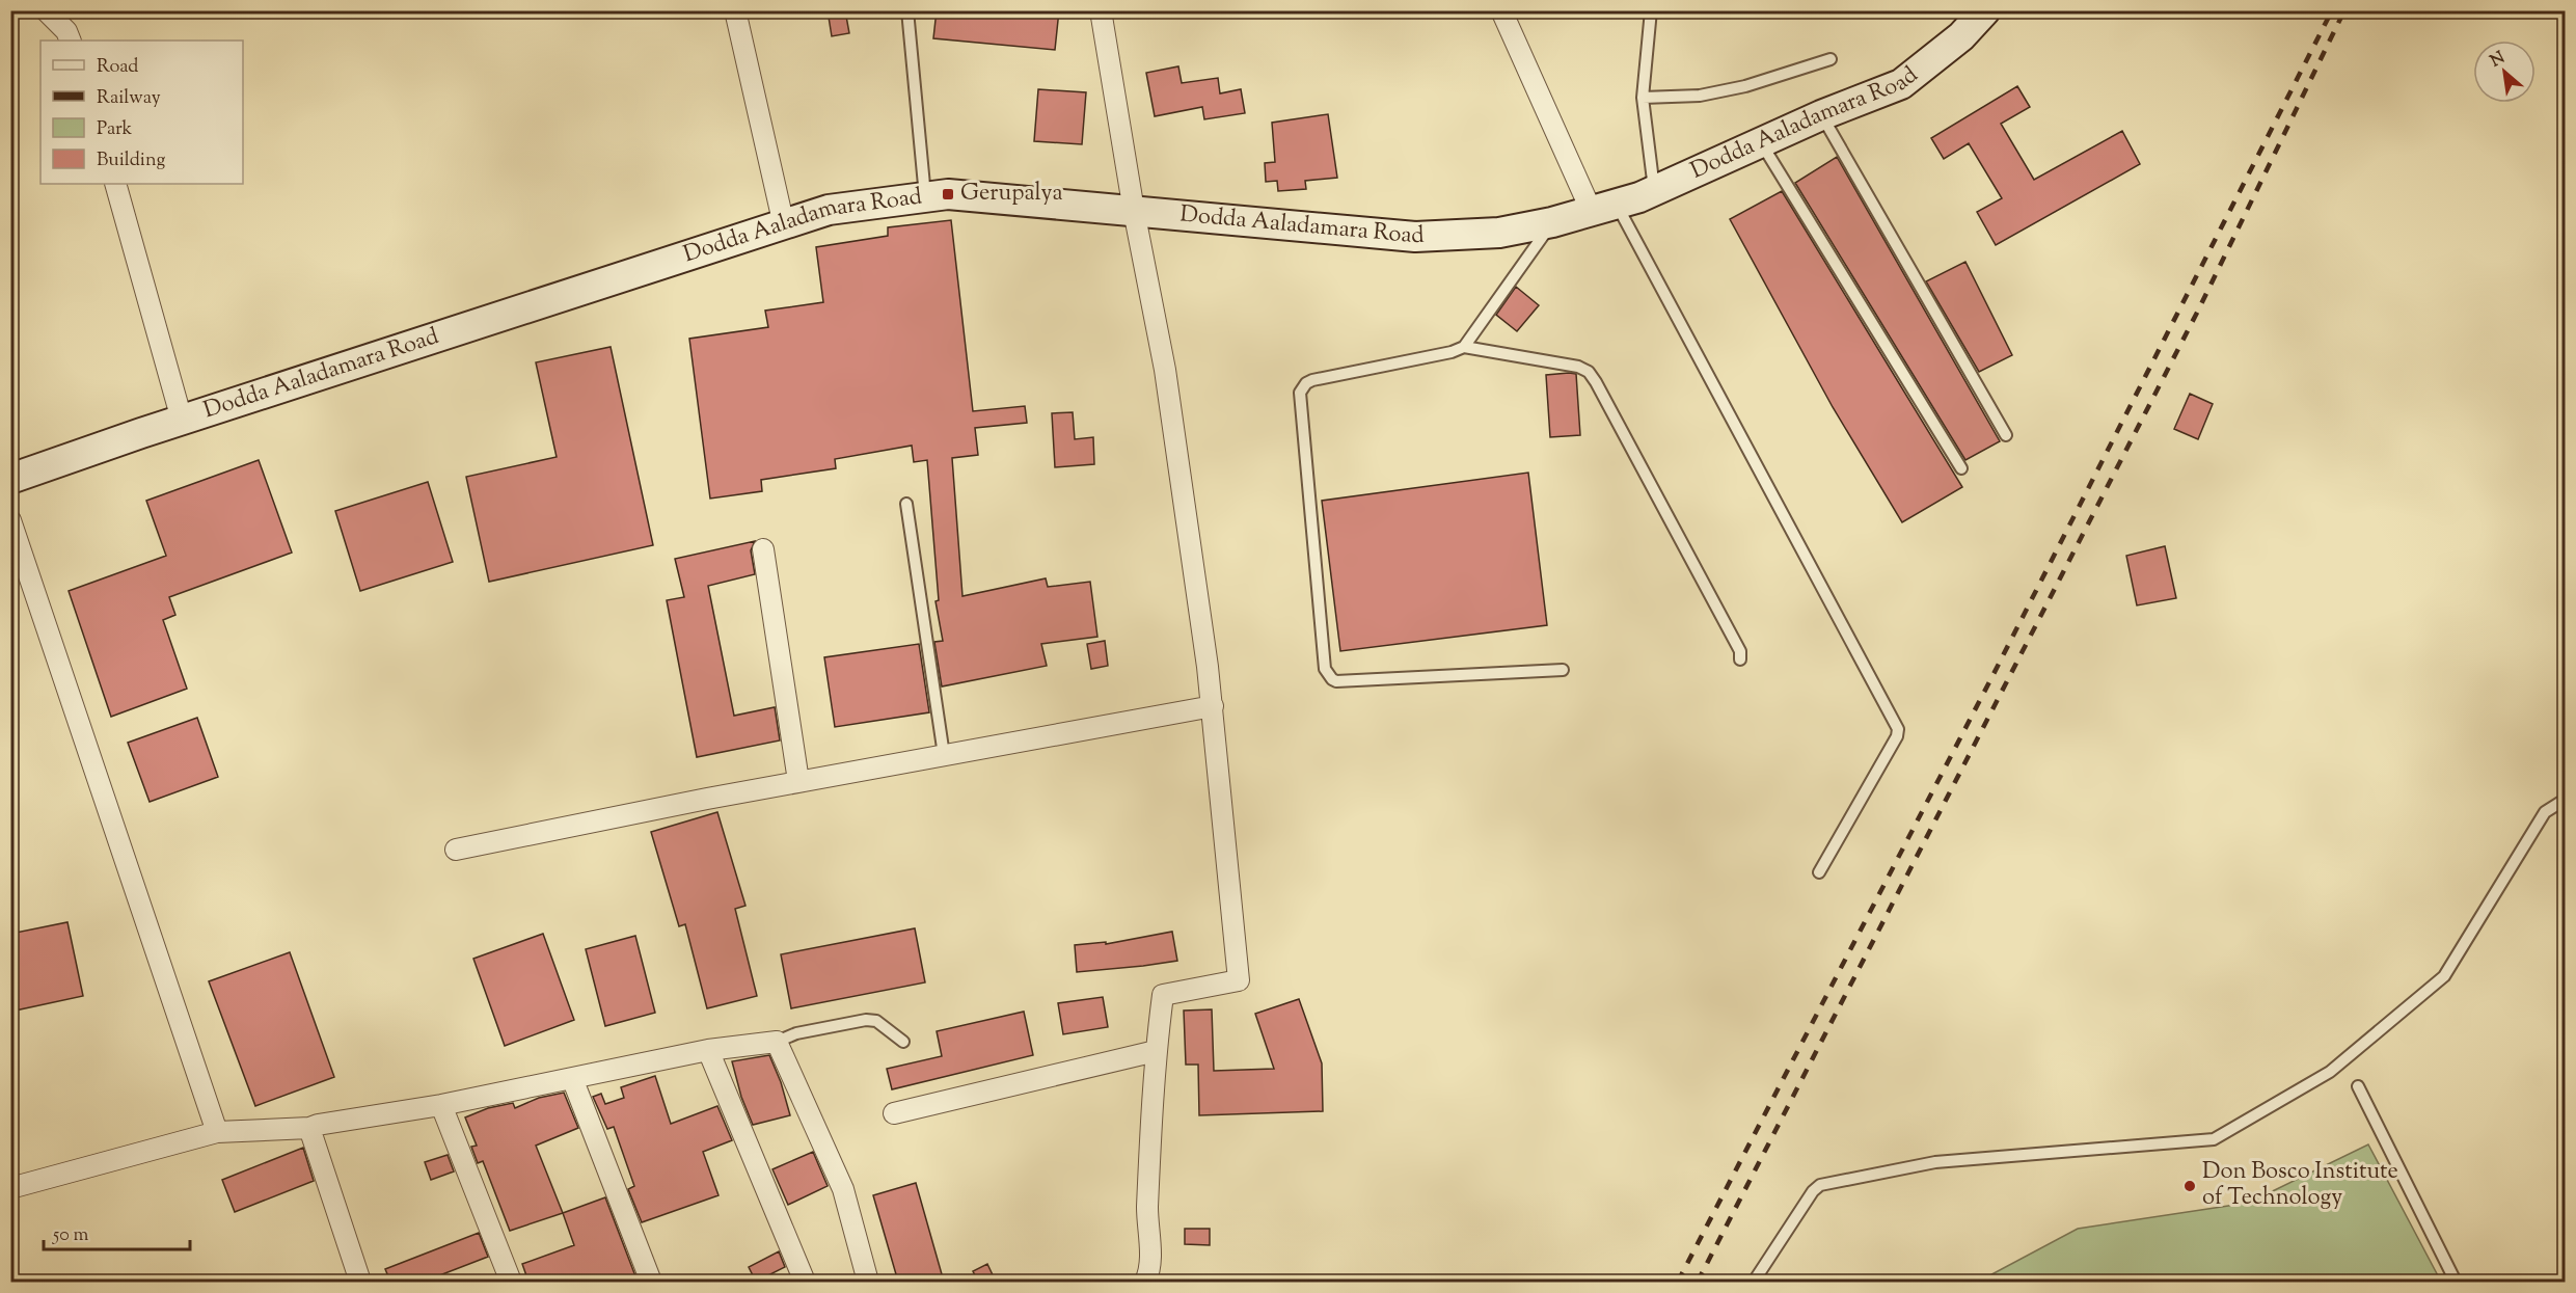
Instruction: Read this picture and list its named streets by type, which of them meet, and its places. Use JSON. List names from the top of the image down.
{
  "streets": {
    "main road": ["Dodda Aaladamara Road"]
  },
  "places": {
    "transit": ["Gerupalya"],
    "other": ["Don Bosco Institute of Technology"]
  },
  "legend": [
    "Road",
    "Railway",
    "Park",
    "Building"
  ],
  "scale_bar": "50 m",
  "north": "top left"
}
